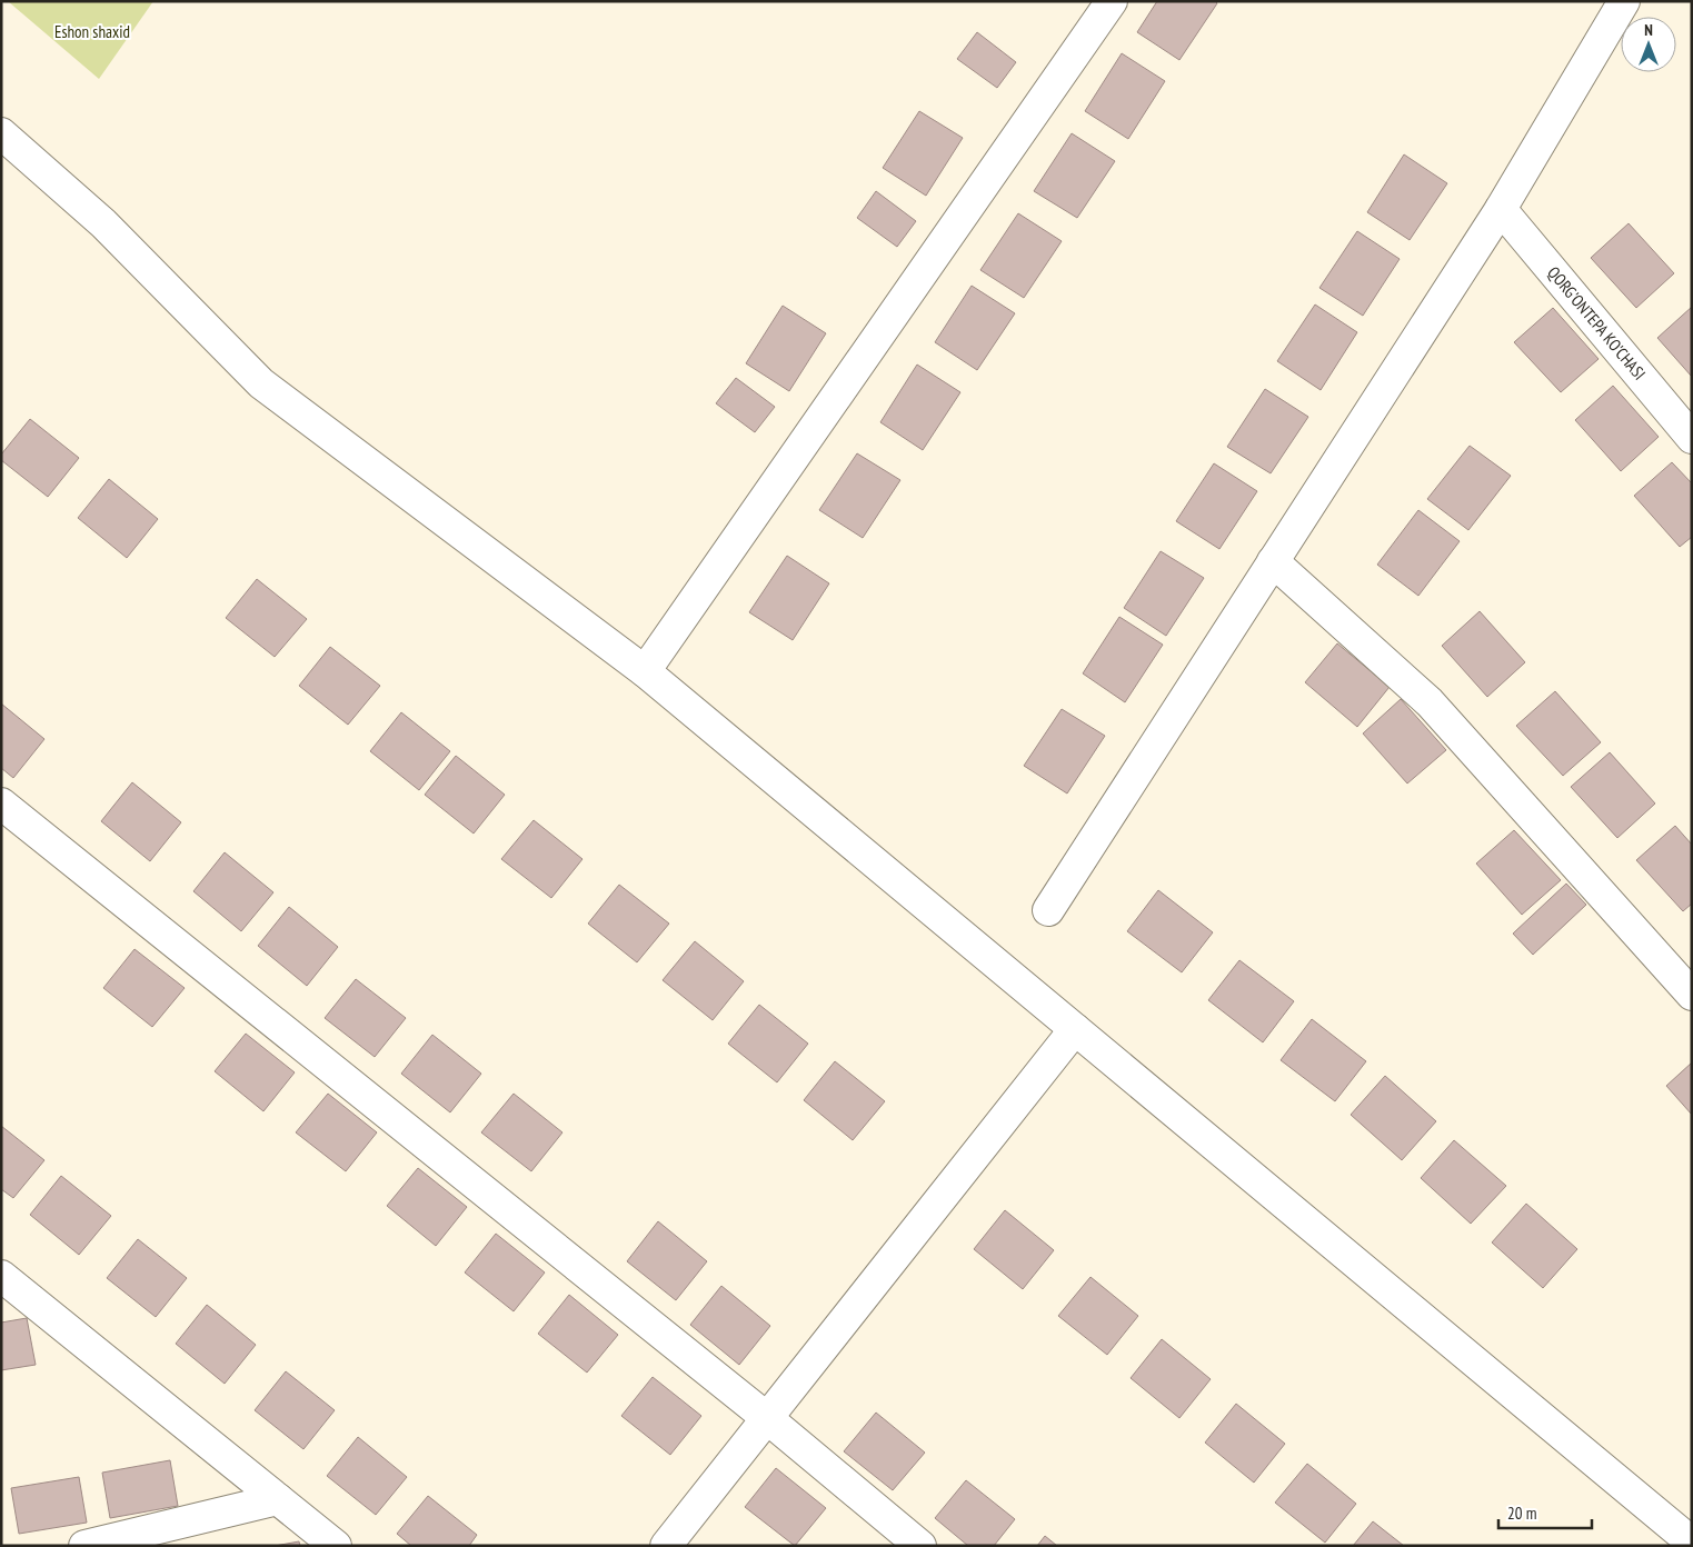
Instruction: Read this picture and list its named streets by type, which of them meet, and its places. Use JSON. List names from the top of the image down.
{
  "streets": {
    "street": ["QORG'ONTEPA KO'CHASI"]
  },
  "parks": ["Eshon shaxid"],
  "scale_bar": "20 m",
  "north": "top"
}
